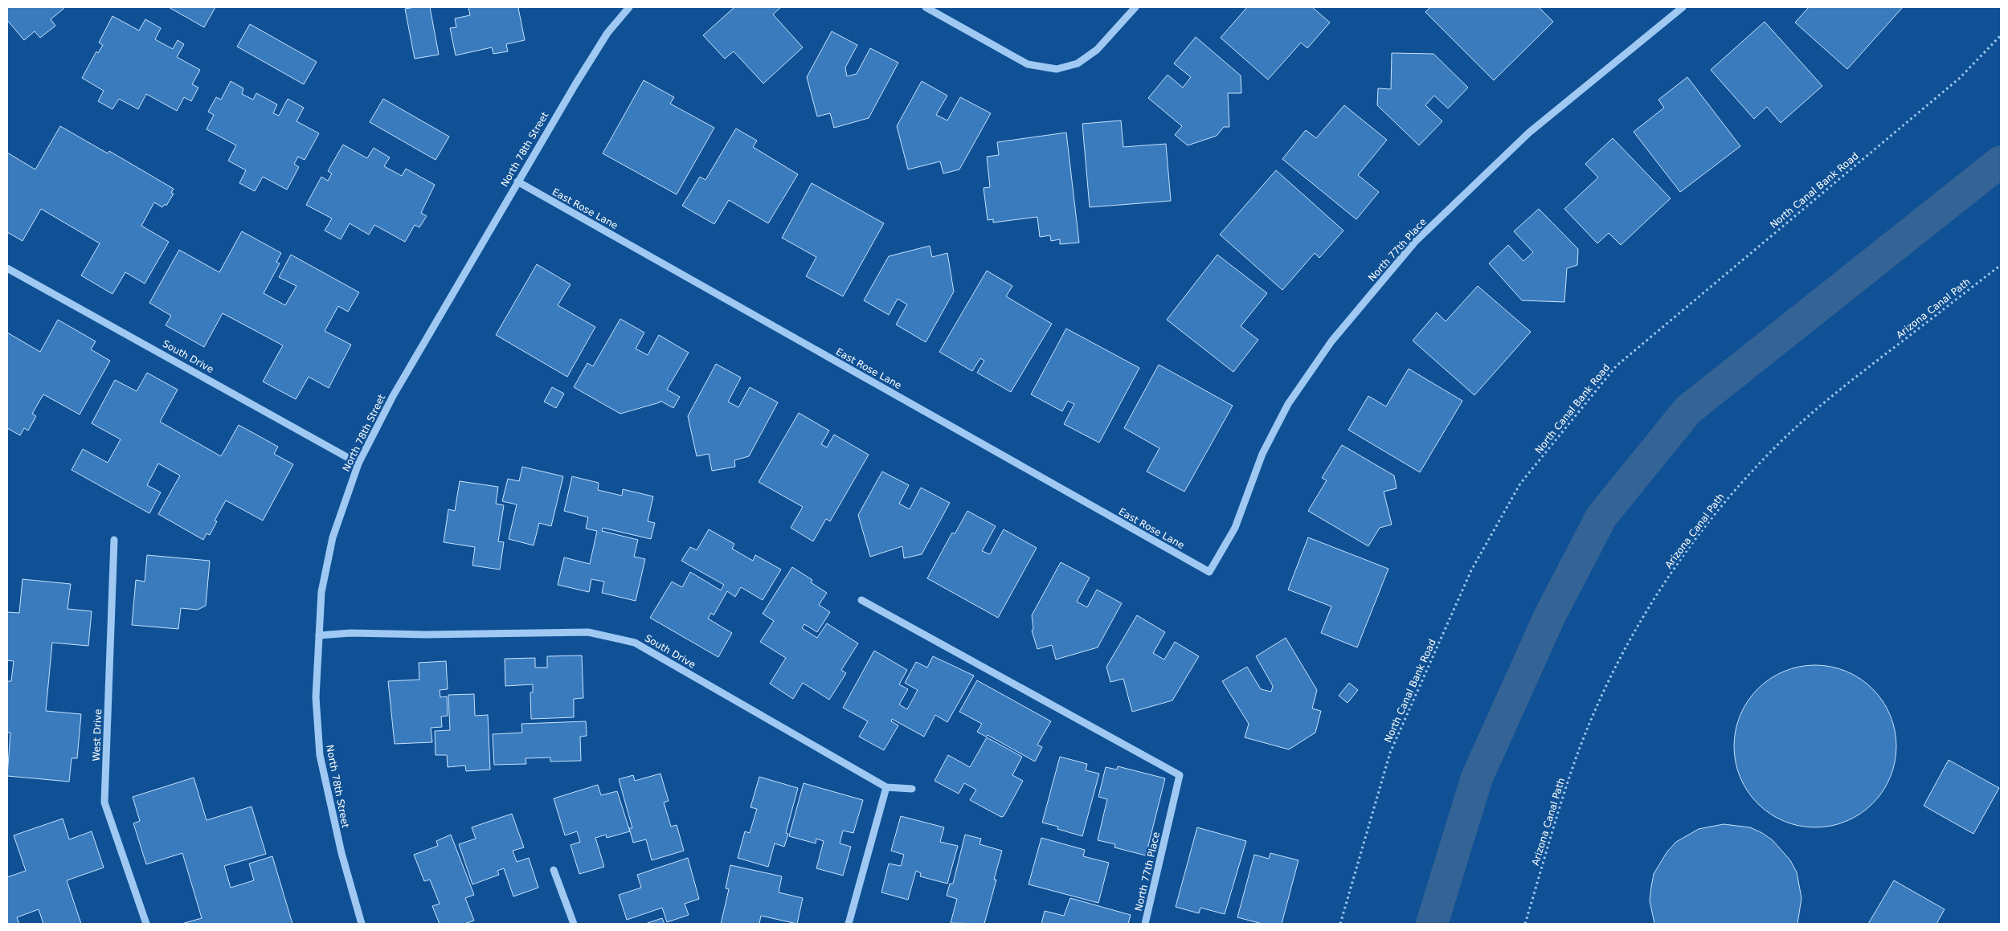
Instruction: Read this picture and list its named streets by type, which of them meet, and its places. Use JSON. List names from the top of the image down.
{
  "streets": {
    "street": [
      "North 78th Street",
      "East Rose Lane",
      "North 77th Place",
      "South Drive",
      "West Drive"
    ],
    "path": ["North Canal Bank Road", "Arizona Canal Path"]
  },
  "crossings": [
    ["North 78th Street", "East Rose Lane"],
    ["North 78th Street", "South Drive"],
    ["East Rose Lane", "North 77th Place"]
  ]
}
